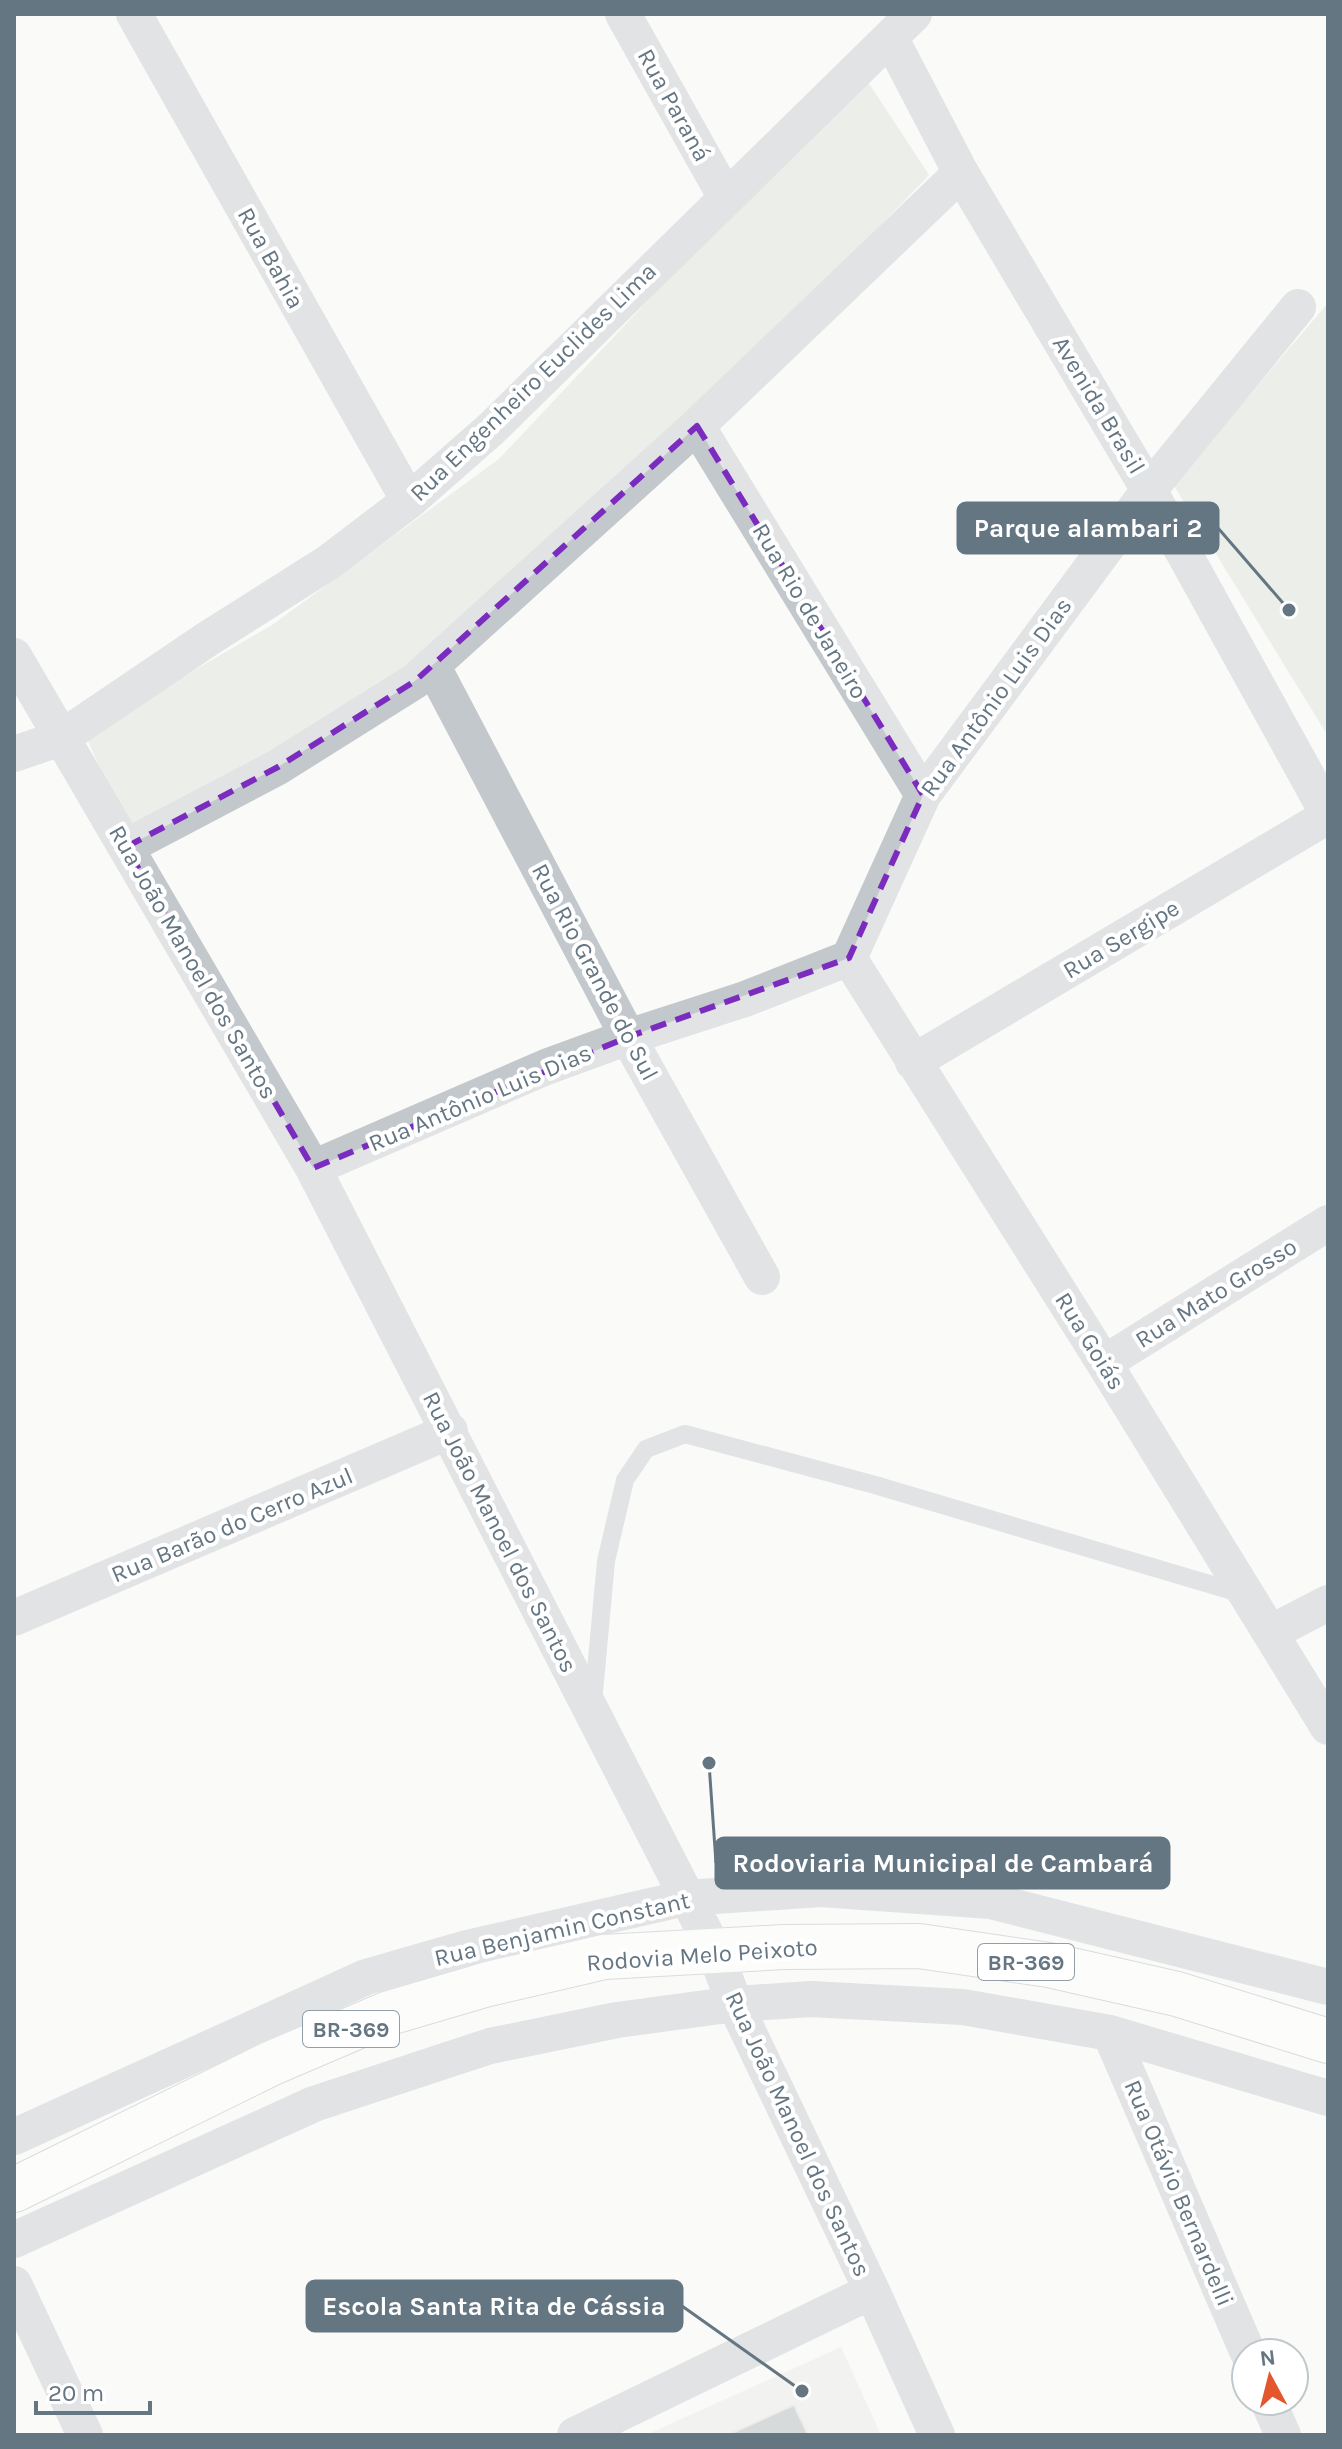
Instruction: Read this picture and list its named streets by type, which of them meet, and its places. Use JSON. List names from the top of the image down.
{
  "streets": {
    "highway": ["Rodovia Melo Peixoto", "BR-369"],
    "street": [
      "Rua Paraná",
      "Rua Bahia",
      "Rua Engenheiro Euclides Lima",
      "Avenida Brasil",
      "Rua Rio de Janeiro",
      "Rua Antônio Luis Dias",
      "Rua Sergipe",
      "Rua João Manoel dos Santos",
      "Rua Rio Grande do Sul",
      "Rua Mato Grosso",
      "Rua Goiás",
      "Rua Barão do Cerro Azul",
      "Rua Benjamin Constant",
      "Rua Otávio Bernardelli"
    ]
  },
  "crossings": [
    ["Rua Paraná", "Rua Engenheiro Euclides Lima"],
    ["Rua Bahia", "Rua Engenheiro Euclides Lima"],
    ["Rua Engenheiro Euclides Lima", "Avenida Brasil"],
    ["Rua Engenheiro Euclides Lima", "Rua João Manoel dos Santos"],
    ["Avenida Brasil", "Rua Antônio Luis Dias"],
    ["Avenida Brasil", "Rua Sergipe"],
    ["Rua Rio de Janeiro", "Rua Antônio Luis Dias"],
    ["Rua Antônio Luis Dias", "Rua João Manoel dos Santos"],
    ["Rua Antônio Luis Dias", "Rua Rio Grande do Sul"],
    ["Rua Antônio Luis Dias", "Rua Goiás"],
    ["Rua Sergipe", "Rua Goiás"],
    ["Rua João Manoel dos Santos", "Rua Barão do Cerro Azul"],
    ["Rua João Manoel dos Santos", "Rua Benjamin Constant"],
    ["Rua João Manoel dos Santos", "Rodovia Melo Peixoto"],
    ["Rua Mato Grosso", "Rua Goiás"]
  ],
  "places": ["Parque alambari 2", "Rodoviaria Municipal de Cambará", "Escola Santa Rita de Cássia"],
  "scale_bar": "20 m",
  "north": "top"
}
